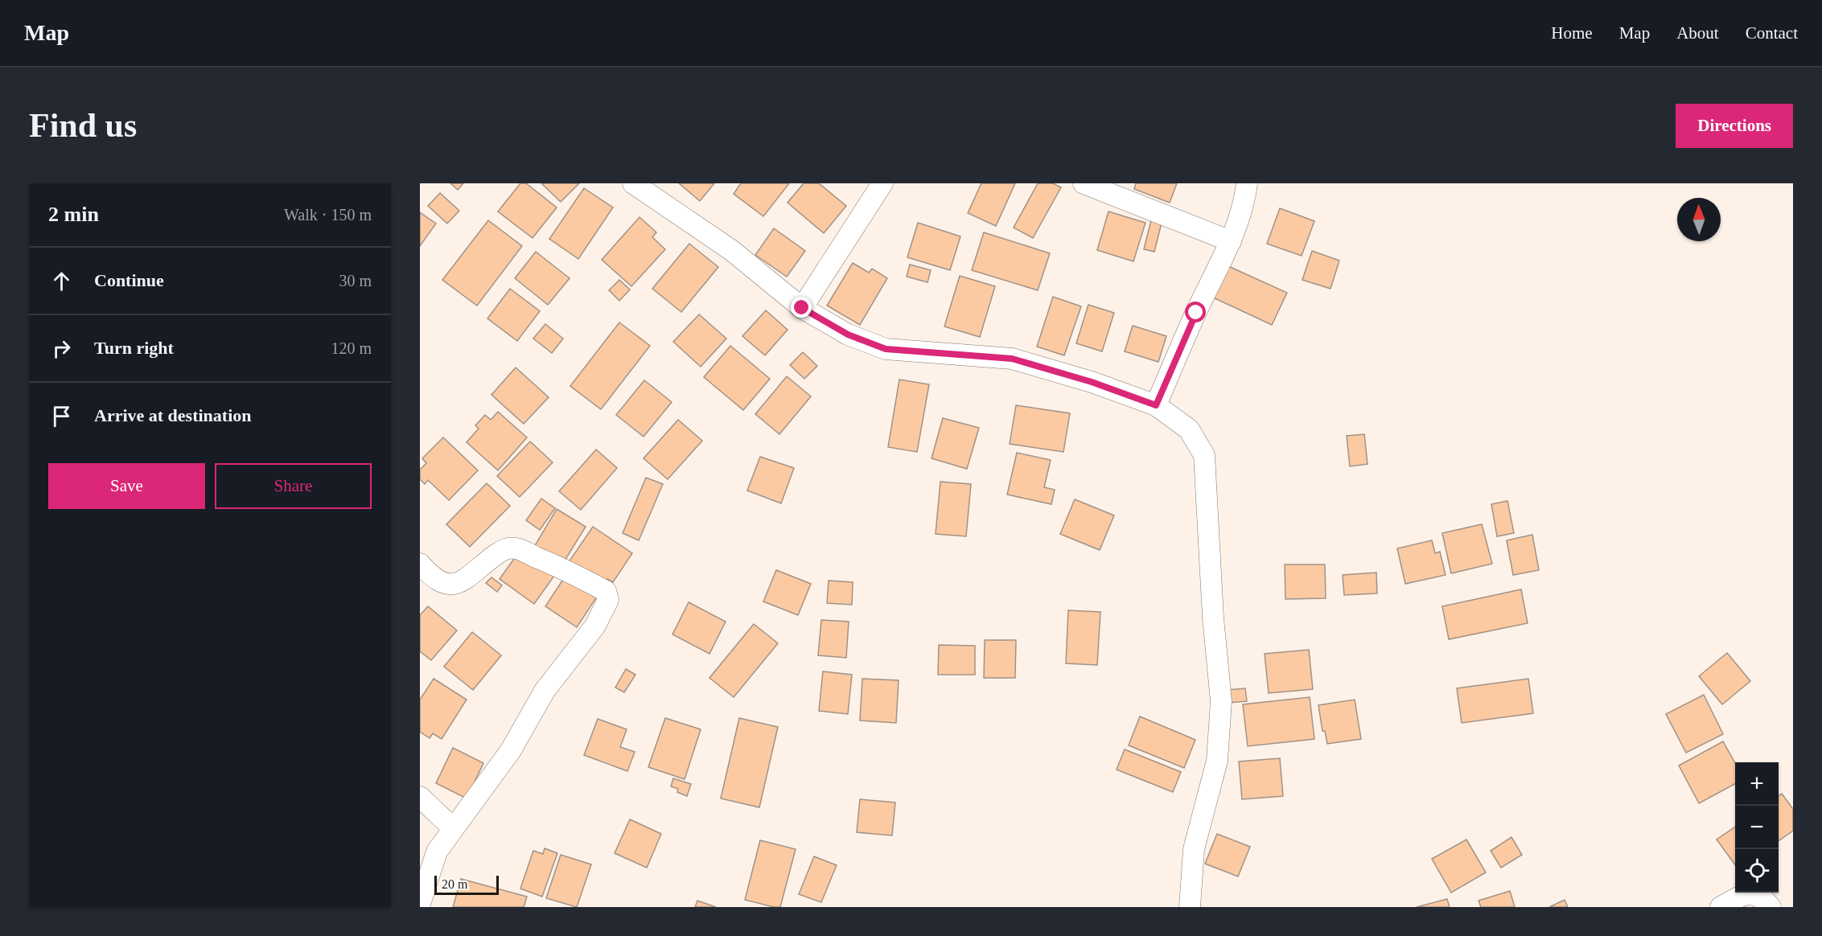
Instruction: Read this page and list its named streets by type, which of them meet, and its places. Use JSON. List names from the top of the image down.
{
  "scale_bar": "20 m",
  "north": "top",
  "page": {
    "header": "Map",
    "nav": [
      "Home",
      "Map",
      "About",
      "Contact"
    ],
    "buttons": [
      "Directions",
      ["Save", "Share"]
    ],
    "title": "Find us",
    "heading": ["2 min", "Walk · 150 m"],
    "list": [
      ["Continue", "30 m"],
      ["Turn right", "120 m"],
      "Arrive at destination"
    ],
    "map_buttons": ["+", "−"],
    "scale": "20 m"
  }
}
